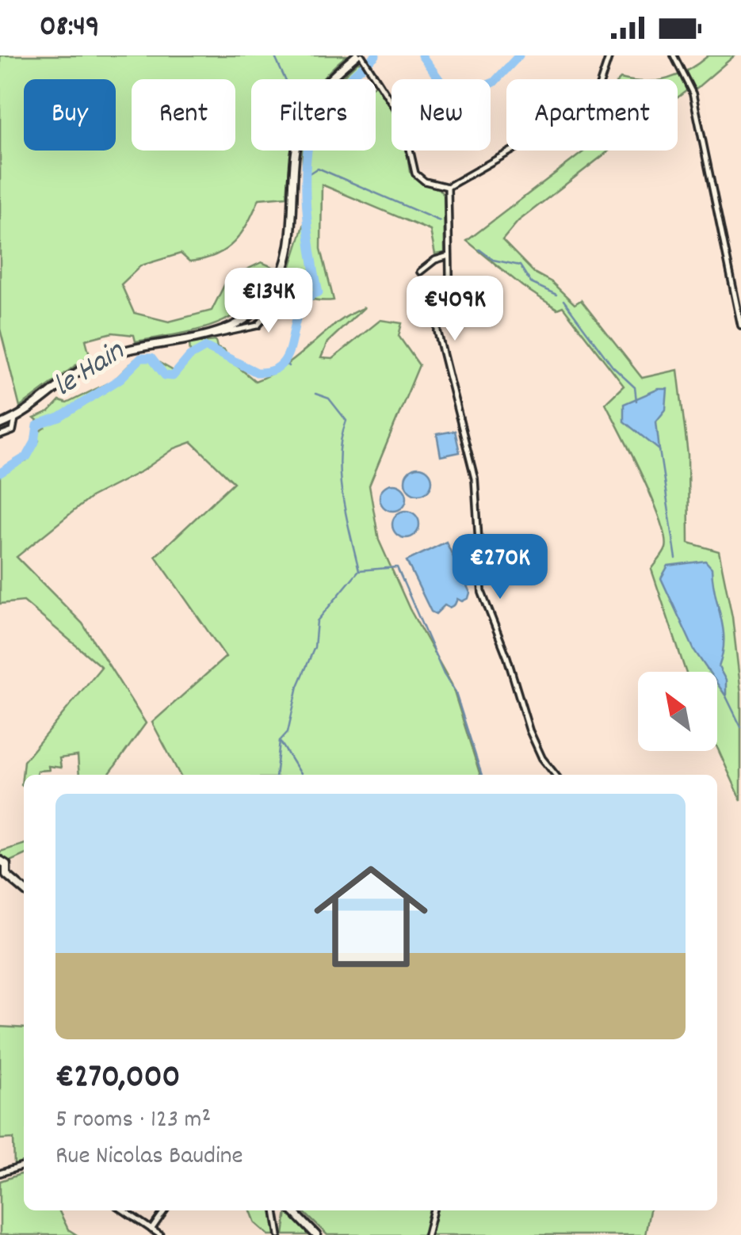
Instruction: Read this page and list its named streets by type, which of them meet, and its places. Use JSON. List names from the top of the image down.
{
  "water": ["le Hain"],
  "north": "top left",
  "page": {
    "status": "08:49",
    "chip": [
      "Buy",
      "Rent",
      "Filters",
      "New",
      "Apartment"
    ],
    "price": ["€134K", "€409K", "€270K"],
    "list": [
      {
        "name": "€270,000",
        "note": "5 rooms · 123 m² · Rue Nicolas Baudine"
      }
    ]
  }
}
